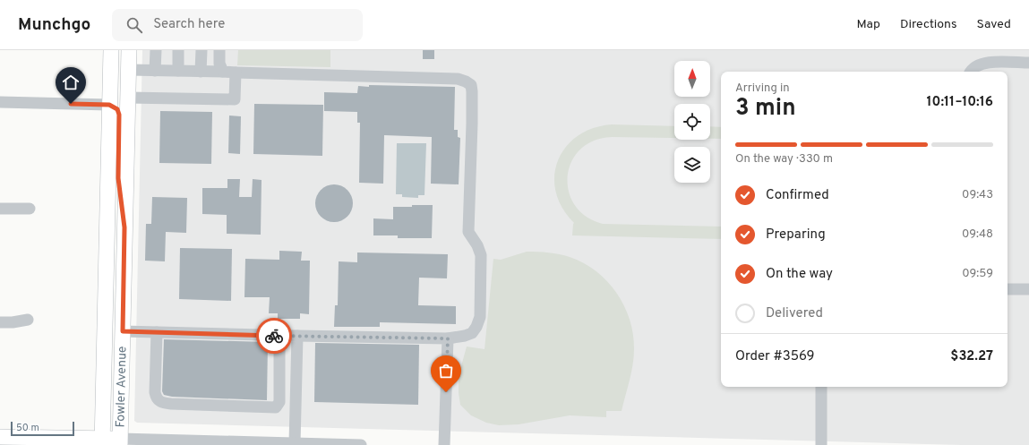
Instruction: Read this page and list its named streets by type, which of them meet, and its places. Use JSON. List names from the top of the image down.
{
  "streets": {
    "main road": ["Fowler Avenue"]
  },
  "scale_bar": "50 m",
  "north": "top",
  "page": {
    "header": "Munchgo",
    "search": "Search here",
    "nav": ["Map", "Directions", "Saved"],
    "heading": ["3 min", "Arriving in", "10:11–10:16"],
    "panel": ["Order #3569", "$32.27"],
    "bar": "On the way · 330 m",
    "list": [
      ["Confirmed", "09:43"],
      ["Preparing", "09:48"],
      ["On the way", "09:59"],
      "Delivered"
    ],
    "scale": "50 m"
  }
}
